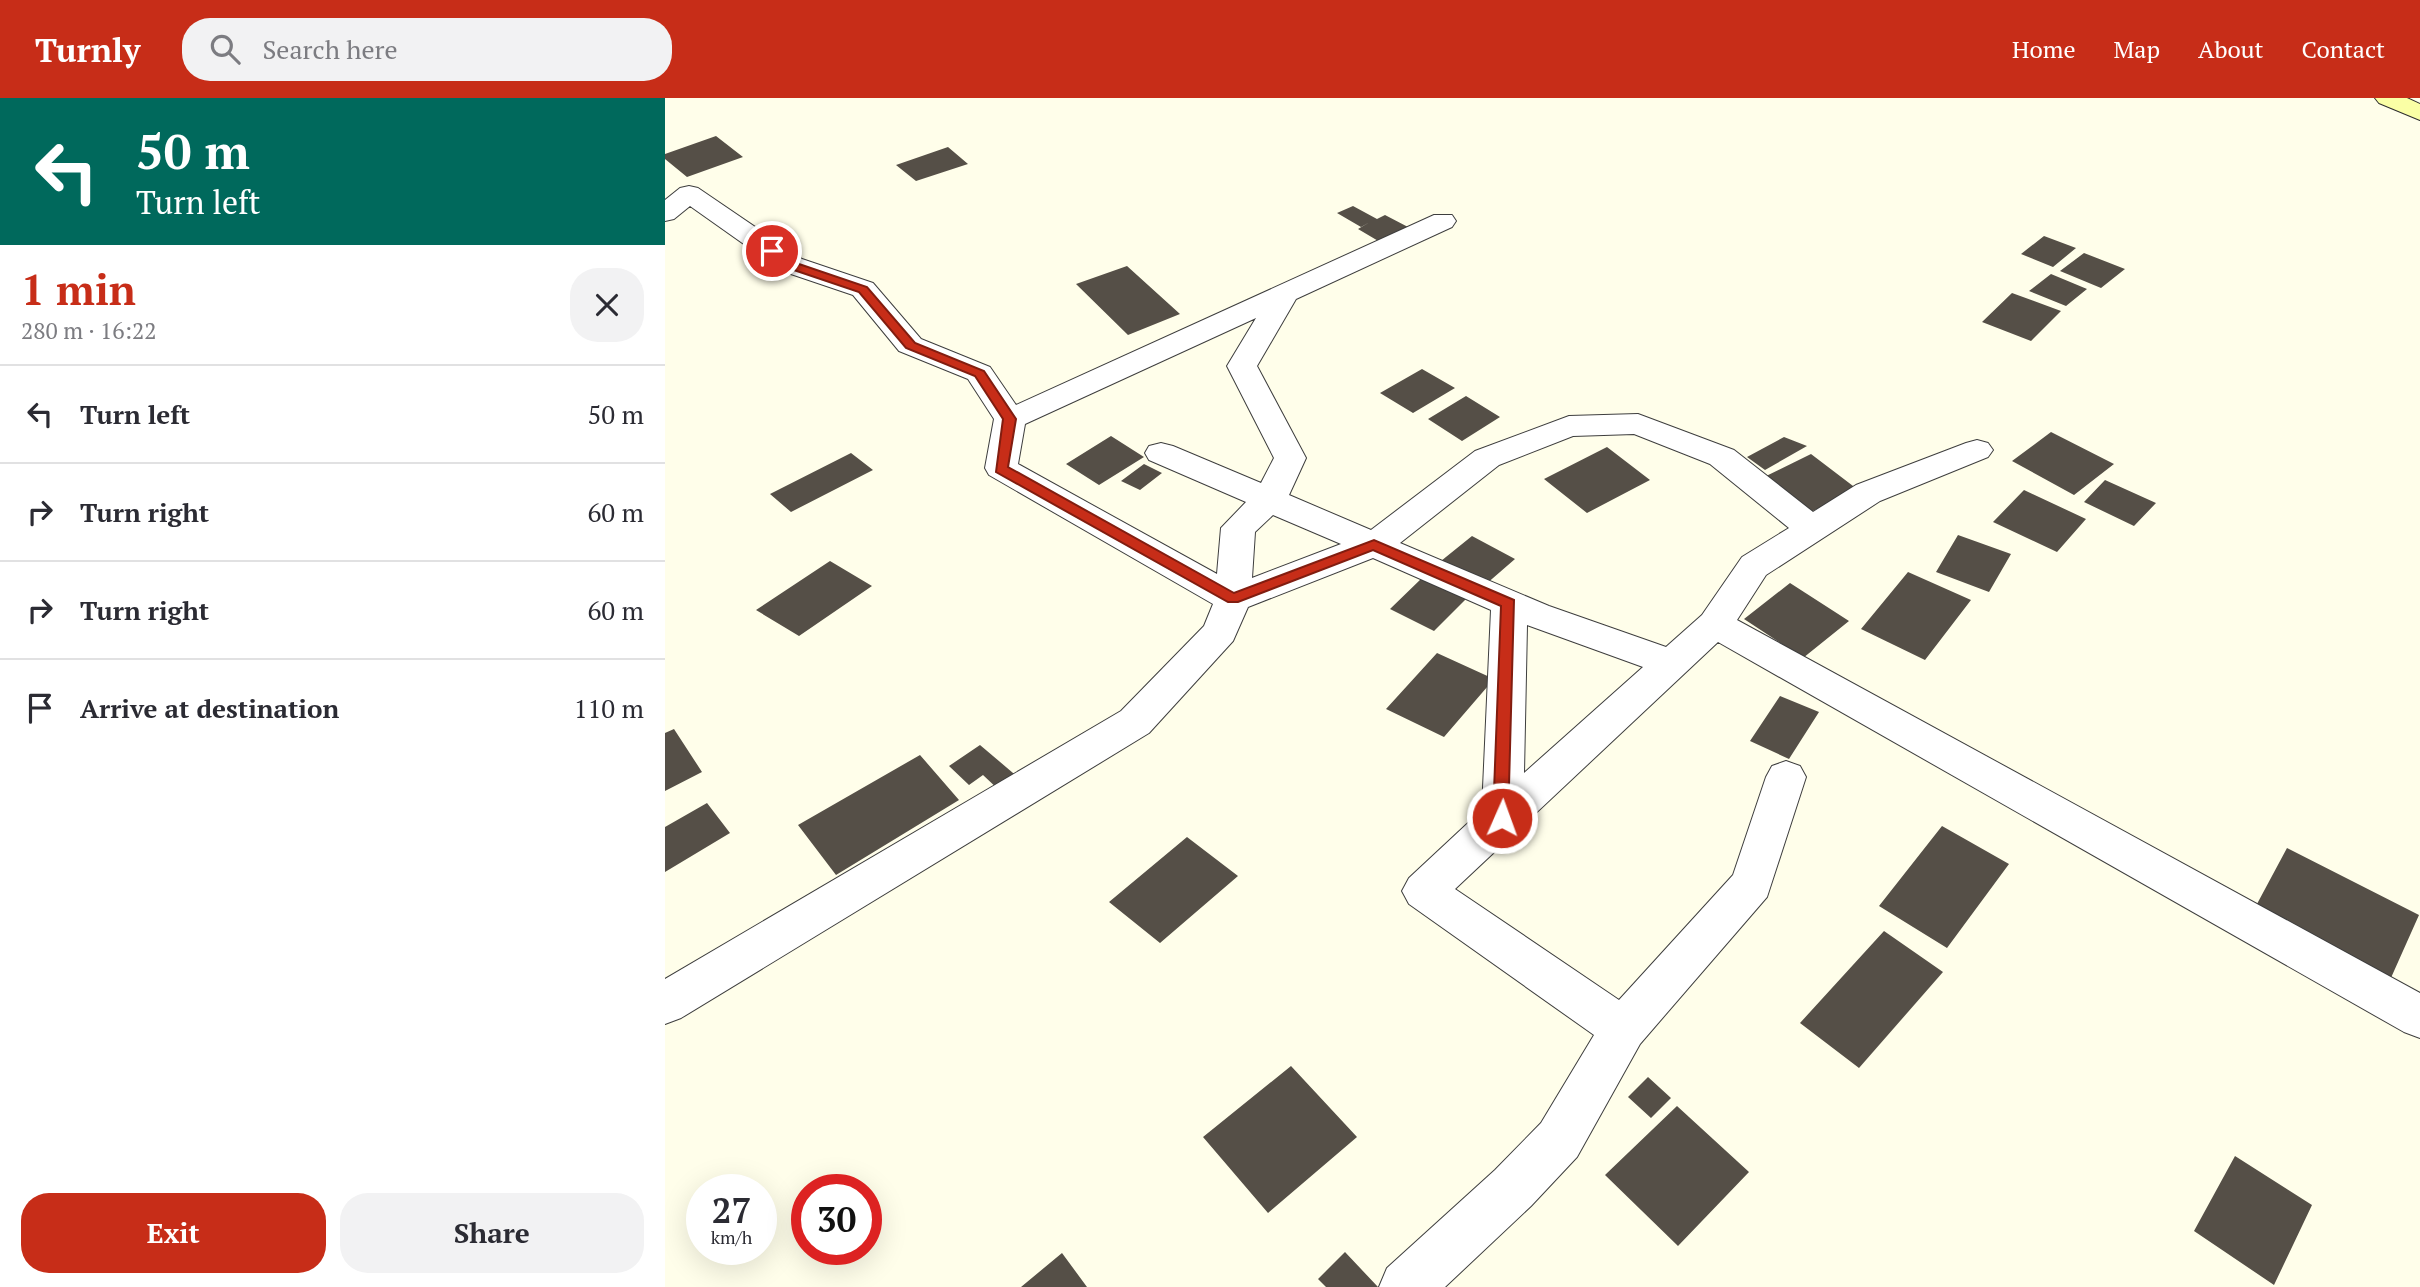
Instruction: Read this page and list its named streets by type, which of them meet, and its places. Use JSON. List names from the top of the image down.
{
  "page": {
    "header": "Turnly",
    "search": "Search here",
    "nav": [
      "Home",
      "Map",
      "About",
      "Contact"
    ],
    "turn": ["50 m", "Turn left"],
    "heading": ["1 min", "280 m · 16:22"],
    "list": [
      {
        "name": "Turn left",
        "value": "50 m"
      },
      {
        "name": "Turn right",
        "value": "60 m"
      },
      {
        "name": "Turn right",
        "value": "60 m"
      },
      {
        "name": "Arrive at destination",
        "value": "110 m"
      }
    ],
    "speed": "27 km/h",
    "limit": "30",
    "buttons": ["Exit", "Share"]
  }
}
